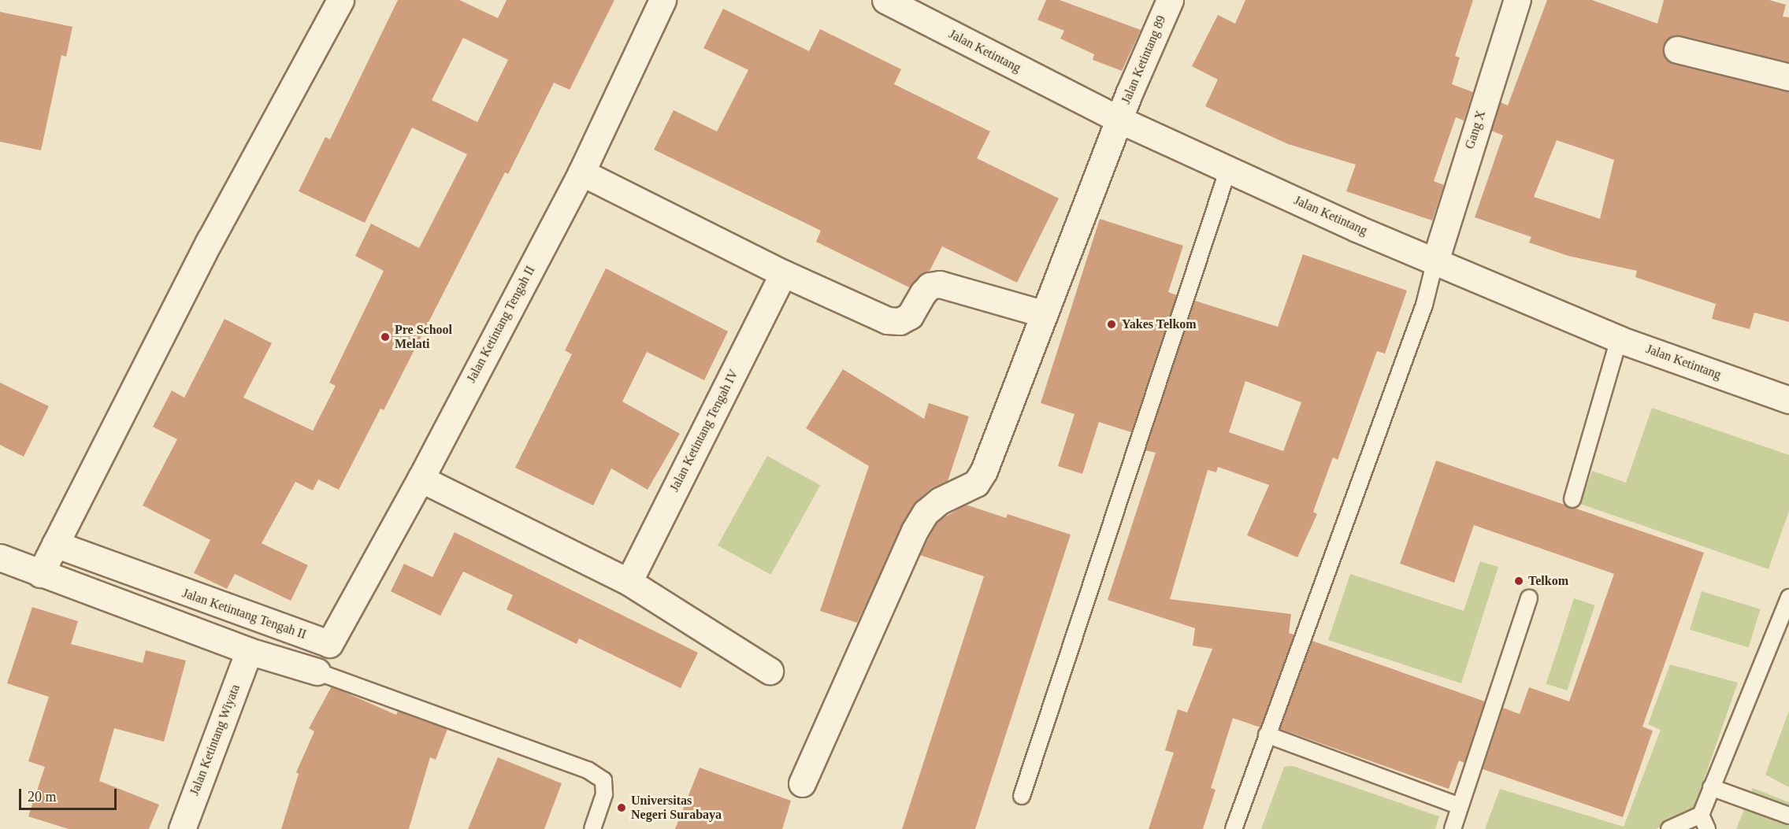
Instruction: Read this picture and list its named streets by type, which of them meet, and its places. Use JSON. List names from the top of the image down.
{
  "streets": {
    "street": [
      "Jalan Ketintang",
      "Jalan Ketintang 89",
      "Gang X",
      "Jalan Ketintang Tengah II",
      "Jalan Ketintang Tengah IV",
      "Jalan Ketintang Wiyata"
    ]
  },
  "crossings": [
    ["Jalan Ketintang", "Jalan Ketintang 89"],
    ["Jalan Ketintang", "Gang X"]
  ],
  "places": [
    "Yakes Telkom",
    "Pre School Melati",
    "Telkom",
    "Universitas Negeri Surabaya"
  ],
  "scale_bar": "20 m"
}
